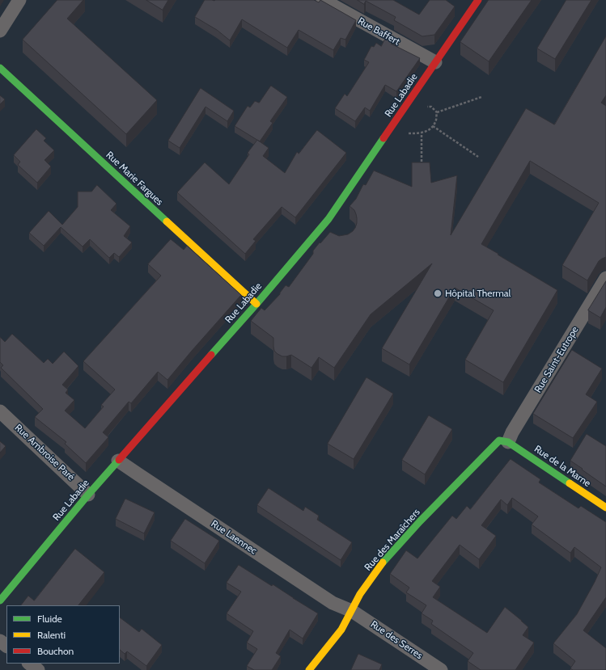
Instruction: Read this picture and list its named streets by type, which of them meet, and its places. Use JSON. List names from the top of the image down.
{
  "streets": {
    "street": [
      "Rue Baffert",
      "Rue Labadie",
      "Rue Marie Fargues",
      "Rue Saint-Eutrope",
      "Rue Ambroise Paré",
      "Rue de la Marne",
      "Rue Laennec",
      "Rue des Maraîchers",
      "Rue des Serres"
    ]
  },
  "crossings": [
    ["Rue Baffert", "Rue Labadie"],
    ["Rue Labadie", "Rue Marie Fargues"],
    ["Rue Labadie", "Rue Ambroise Paré"],
    ["Rue Labadie", "Rue Laennec"],
    ["Rue Saint-Eutrope", "Rue de la Marne"],
    ["Rue Saint-Eutrope", "Rue des Maraîchers"],
    ["Rue de la Marne", "Rue des Maraîchers"],
    ["Rue Laennec", "Rue des Maraîchers"],
    ["Rue Laennec", "Rue des Serres"],
    ["Rue des Maraîchers", "Rue des Serres"]
  ],
  "places": ["Hôpital Thermal"],
  "legend": ["Fluide", "Ralenti", "Bouchon"]
}
